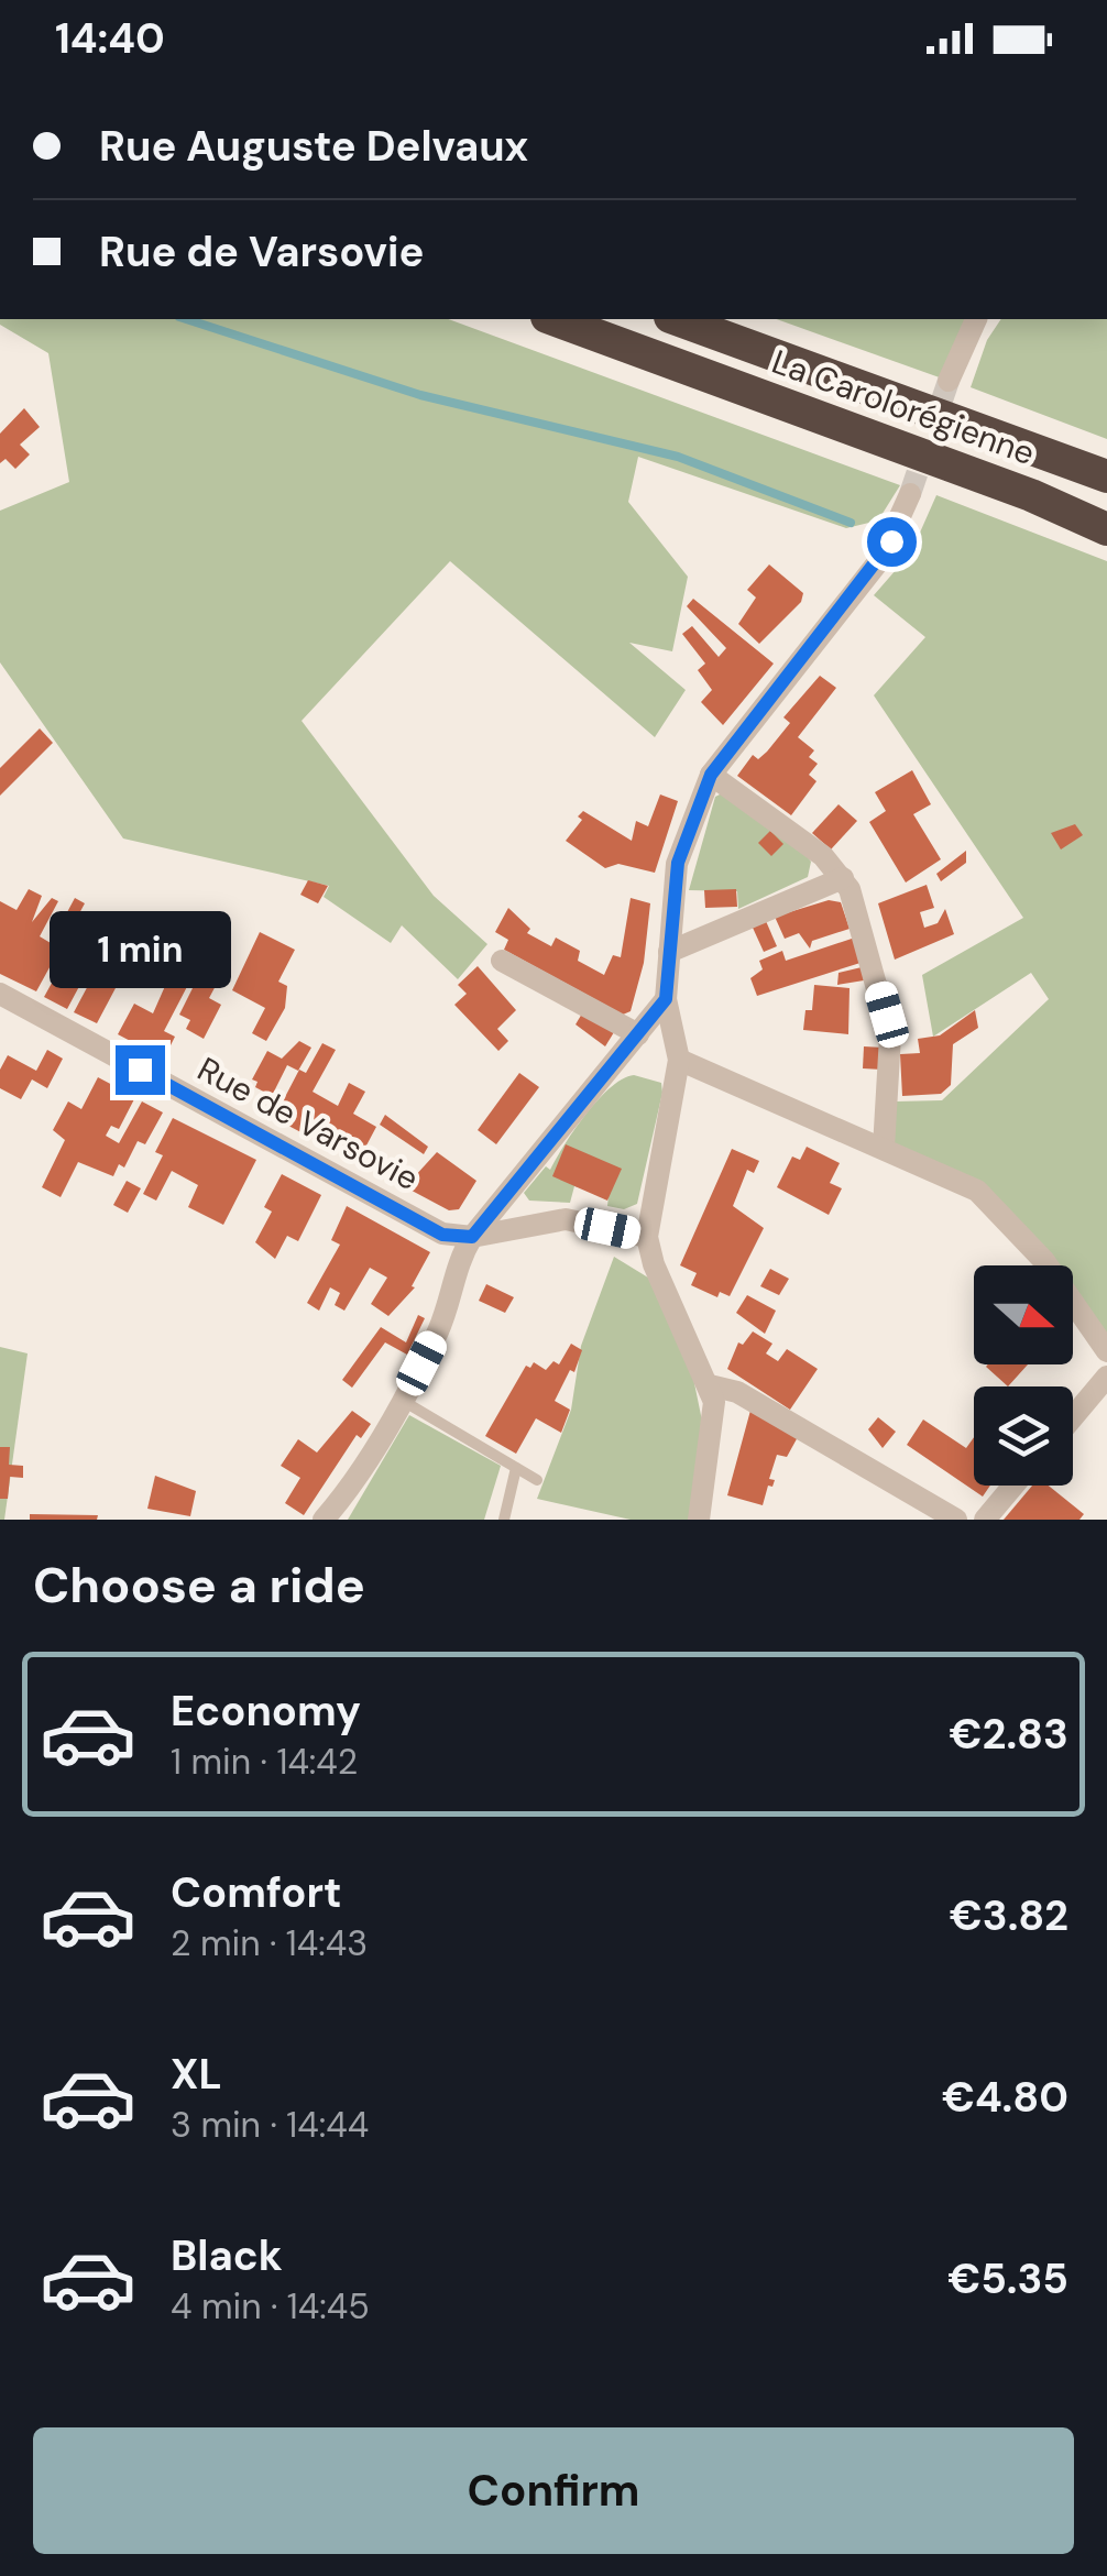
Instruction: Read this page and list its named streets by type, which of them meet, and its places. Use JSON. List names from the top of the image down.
{
  "streets": {
    "highway": ["La Carolorégienne"],
    "street": ["Rue de Varsovie"]
  },
  "north": "right",
  "page": {
    "status": "14:40",
    "banner": ["Rue Auguste Delvaux", "Rue de Varsovie"],
    "bubble": "1 min",
    "heading": "Choose a ride",
    "list": [
      {
        "name": "Economy",
        "note": "1 min · 14:42",
        "value": "€2.83"
      },
      {
        "name": "Comfort",
        "note": "2 min · 14:43",
        "value": "€3.82"
      },
      {
        "name": "XL",
        "note": "3 min · 14:44",
        "value": "€4.80"
      },
      {
        "name": "Black",
        "note": "4 min · 14:45",
        "value": "€5.35"
      }
    ],
    "buttons": "Confirm"
  }
}
